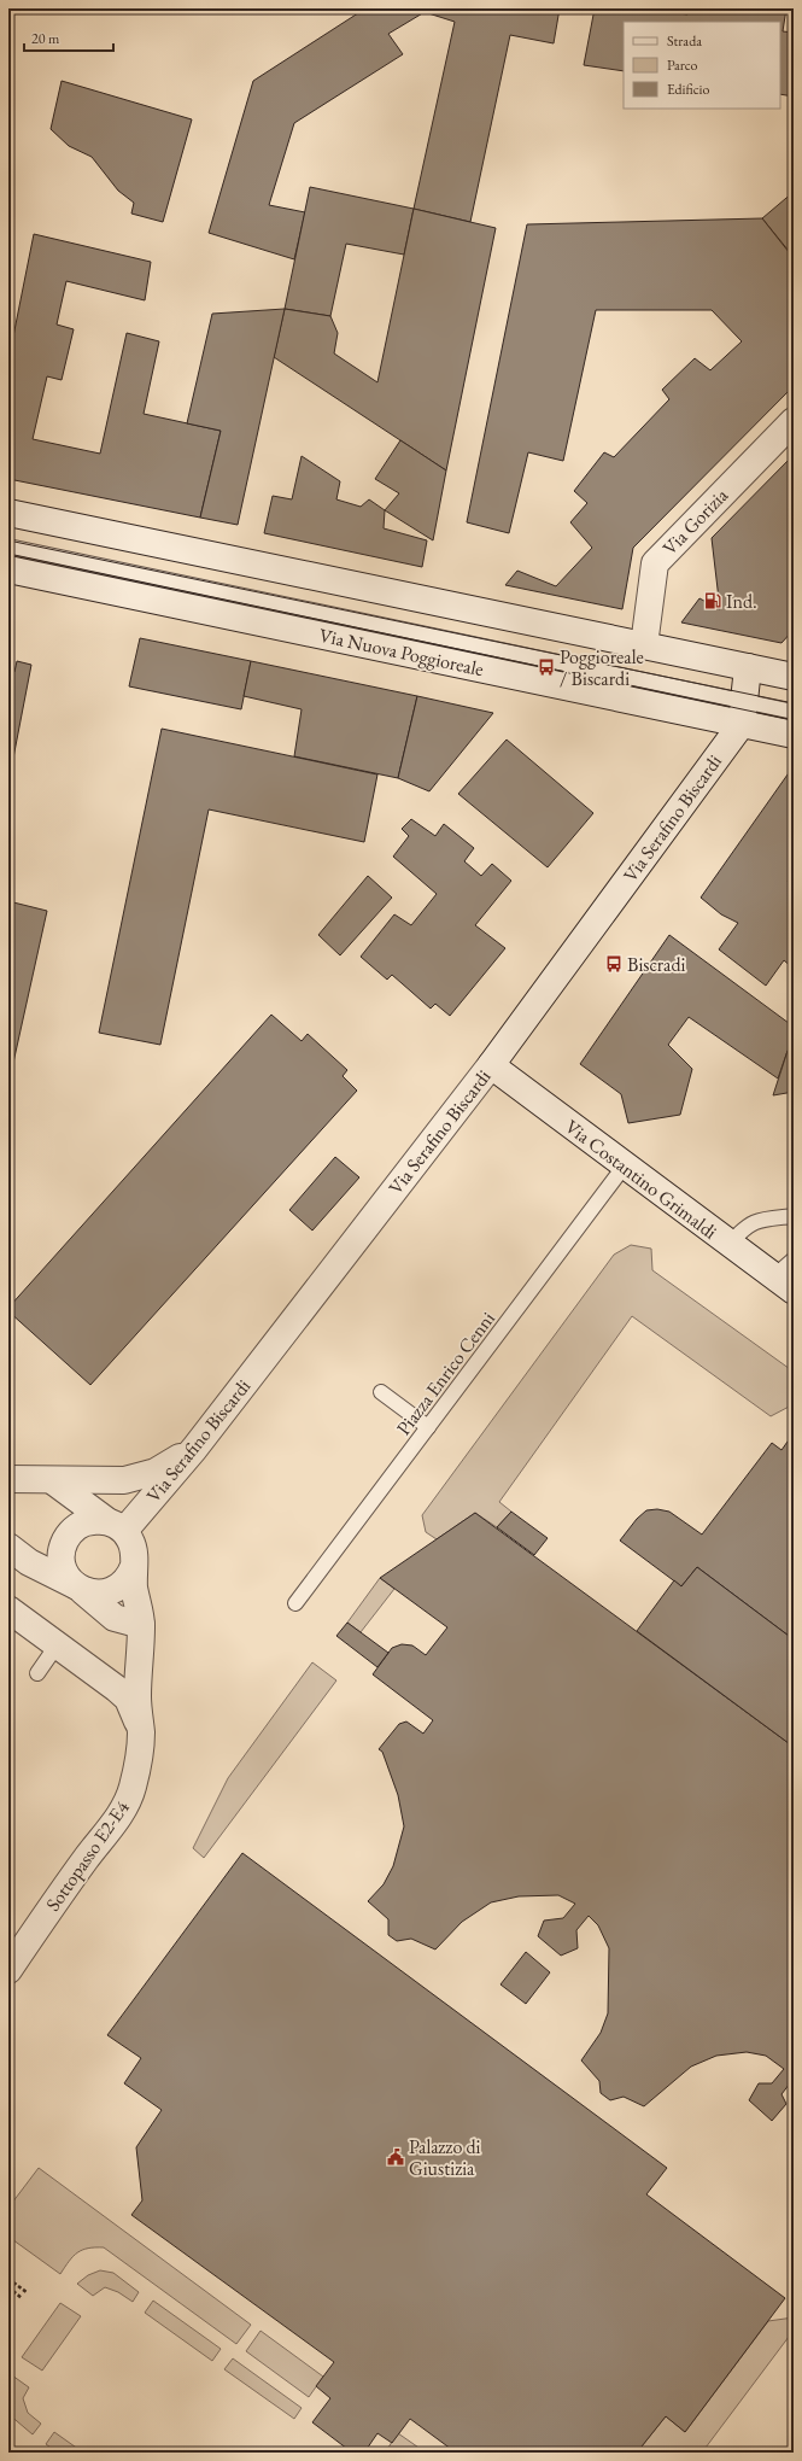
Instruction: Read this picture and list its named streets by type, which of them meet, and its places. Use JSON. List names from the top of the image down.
{
  "streets": {
    "main road": [
      "Via Gorizia",
      "Via Nuova Poggioreale",
      "Via Serafino Biscardi",
      "Via Costantino Grimaldi",
      "Sottopasso E2-E4"
    ],
    "lane": ["Piazza Enrico Cenni"]
  },
  "crossings": [
    ["Via Nuova Poggioreale", "Via Serafino Biscardi"],
    ["Via Serafino Biscardi", "Via Costantino Grimaldi"],
    ["Via Serafino Biscardi", "Sottopasso E2-E4"],
    ["Via Costantino Grimaldi", "Piazza Enrico Cenni"]
  ],
  "places": {
    "fuel station": ["Ind."],
    "bus stop": ["Poggioreale / Biscardi", "Biscradi"],
    "public building": ["Palazzo di Giustizia"]
  },
  "legend": ["Strada", "Parco", "Edificio"],
  "scale_bar": "20 m"
}
